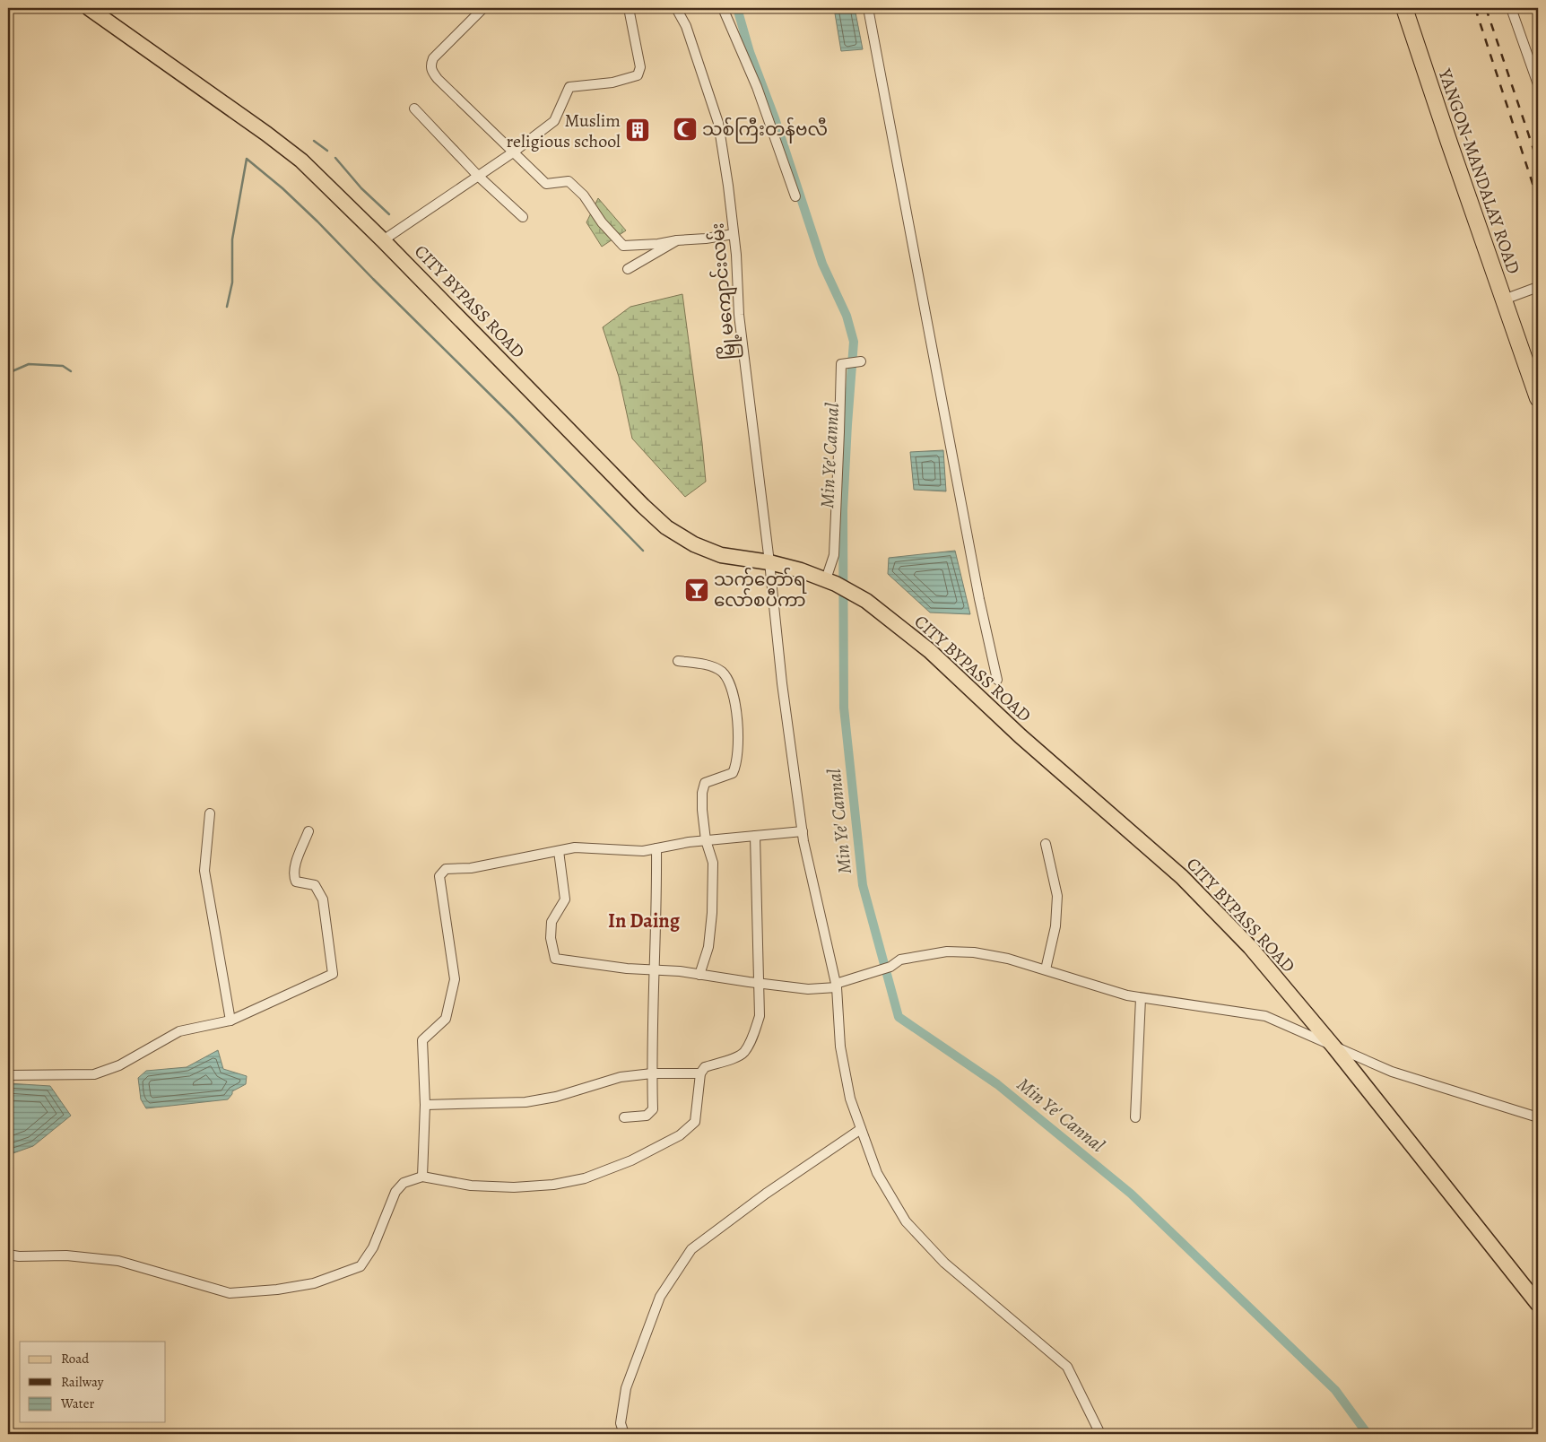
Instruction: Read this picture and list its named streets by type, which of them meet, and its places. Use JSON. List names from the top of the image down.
{
  "streets": {
    "highway": ["YANGON-MANDALAY ROAD"],
    "main road": ["CITY BYPASS ROAD"],
    "street": ["မြို့မကျောင်းလမ်း"]
  },
  "crossings": [
    ["မြို့မကျောင်းလမ်း", "CITY BYPASS ROAD"]
  ],
  "districts": ["In Daing"],
  "water": ["Min Ye' Cannal"],
  "places": {
    "mosque": ["သစ်ကြီးတန်ဗလီ"],
    "building": ["Muslim religious school"],
    "bar": ["သက်တော်ရ လော်စပီကာ"]
  },
  "legend": ["Road", "Railway", "Water"]
}
